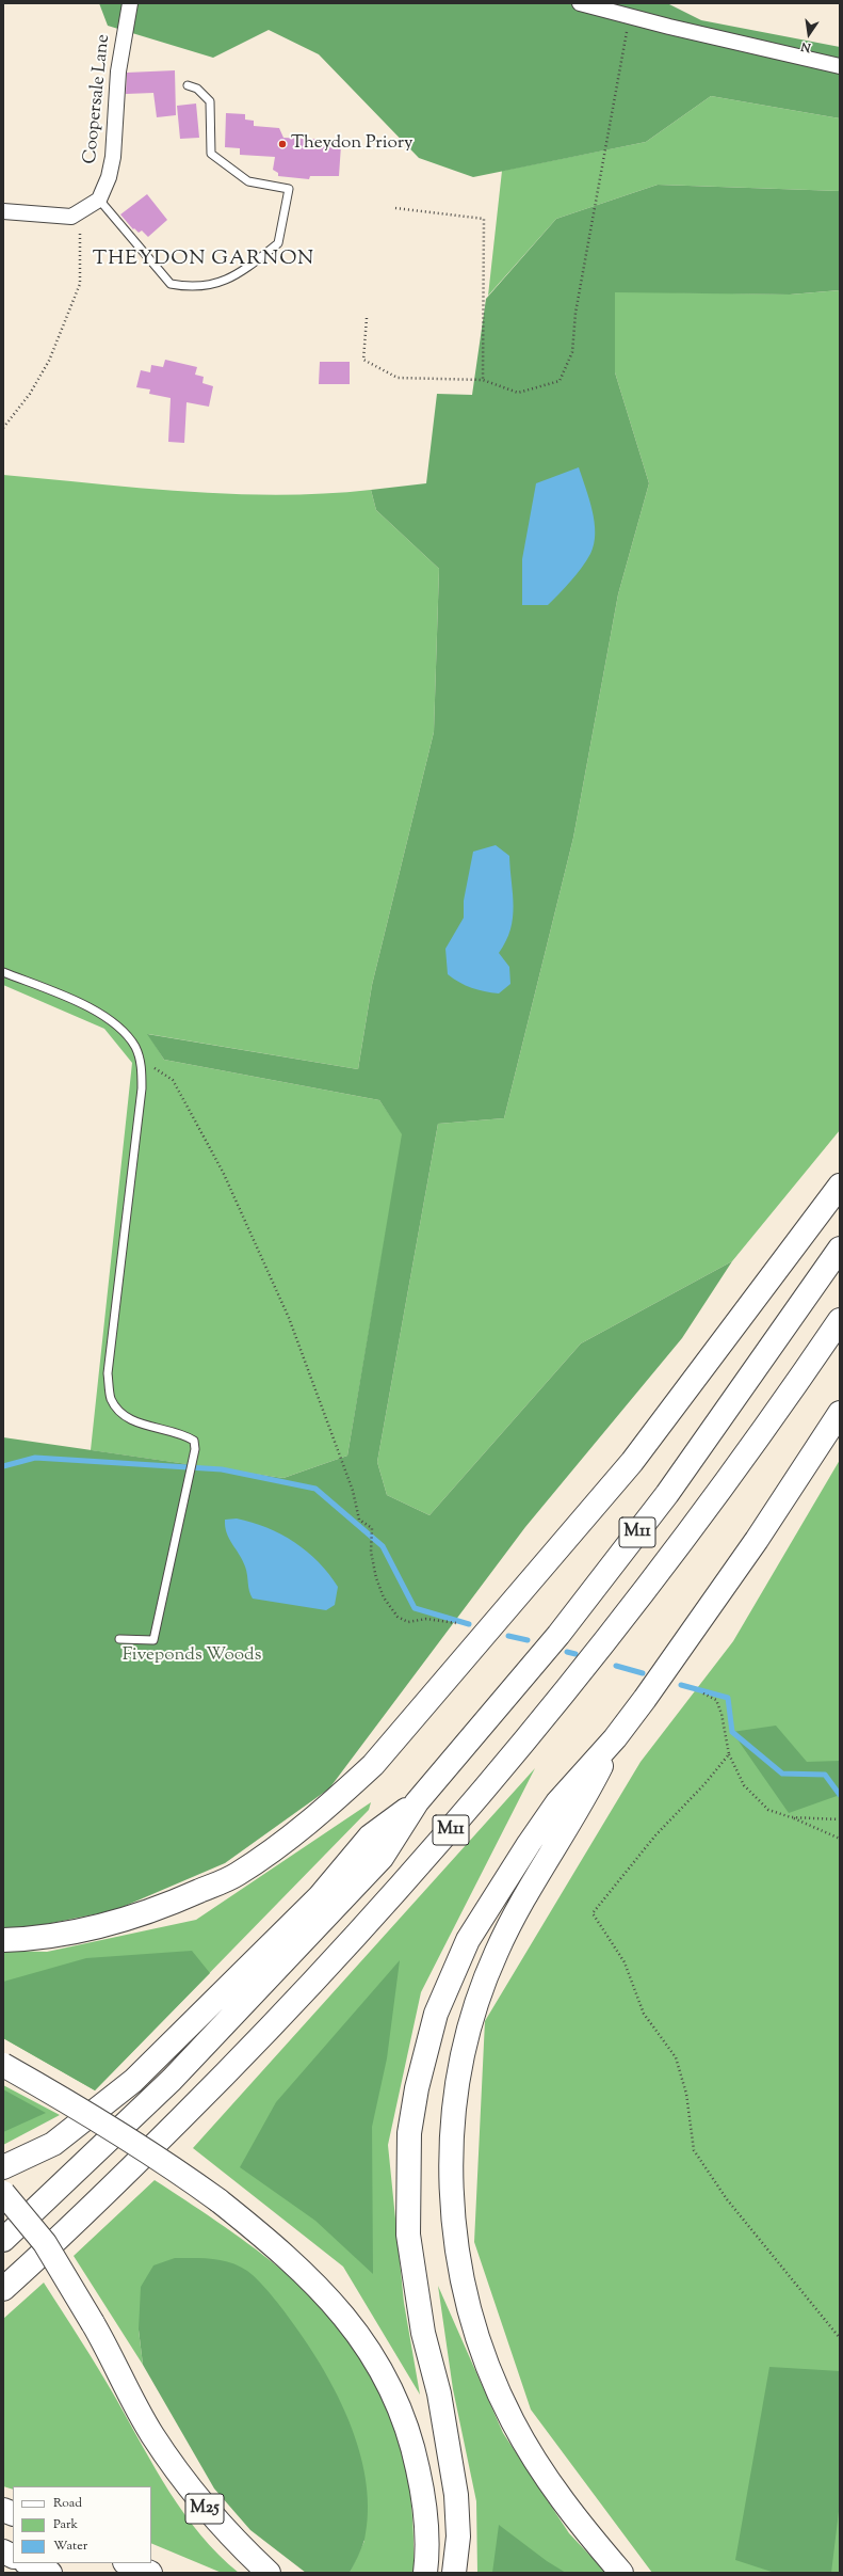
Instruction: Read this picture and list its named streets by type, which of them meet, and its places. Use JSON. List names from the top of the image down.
{
  "streets": {
    "highway": ["M11", "M25"],
    "street": ["Coopersale Lane"]
  },
  "districts": ["THEYDON GARNON"],
  "parks": ["Fiveponds Woods"],
  "places": ["Theydon Priory"],
  "legend": ["Road", "Park", "Water"],
  "north": "bottom"
}
